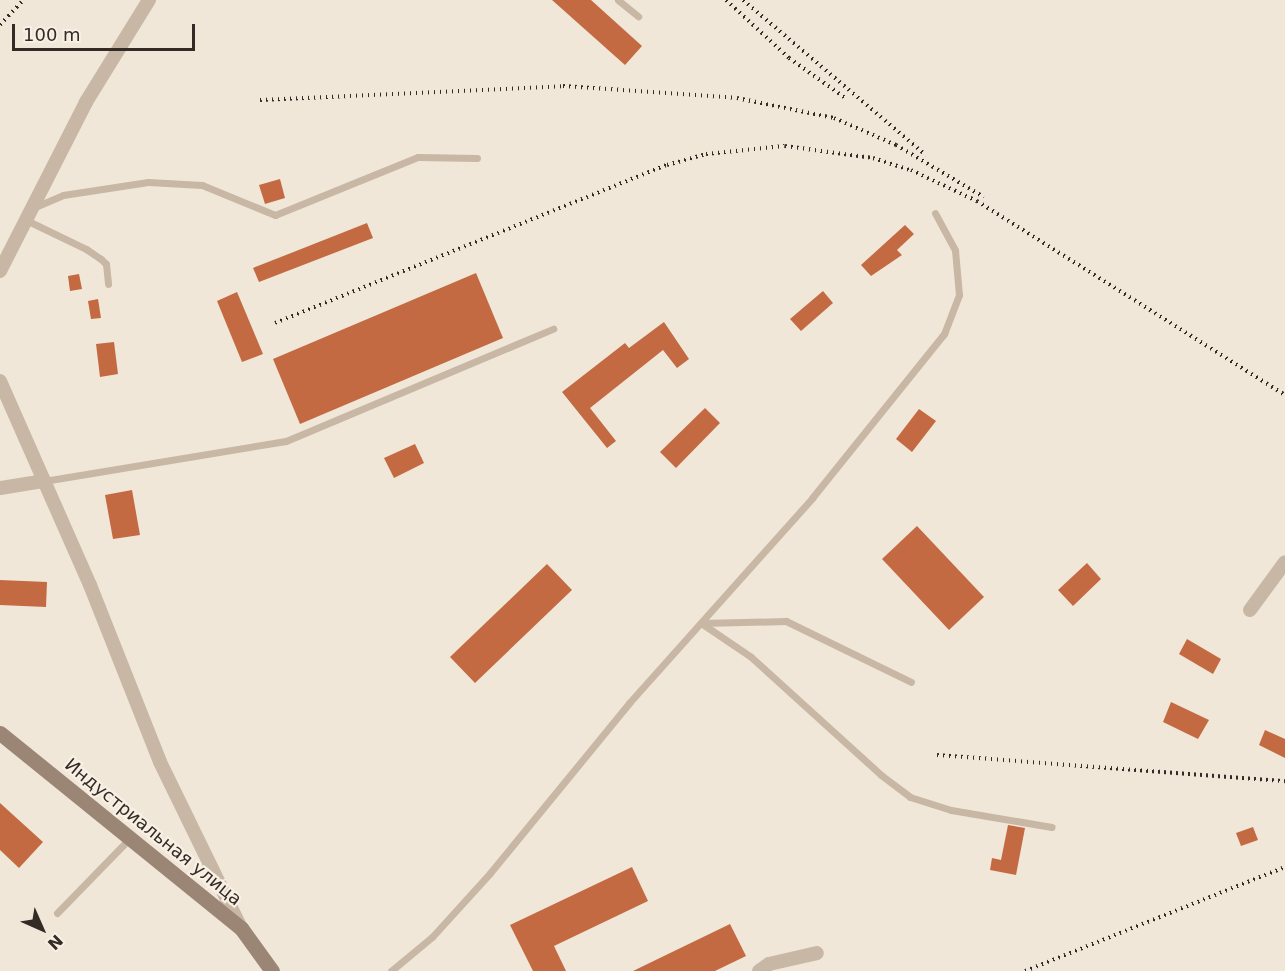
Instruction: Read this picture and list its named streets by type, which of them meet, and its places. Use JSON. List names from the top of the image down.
{
  "streets": {
    "main road": ["Индустриальная улица"]
  },
  "scale_bar": "100 m",
  "north": "bottom right"
}
